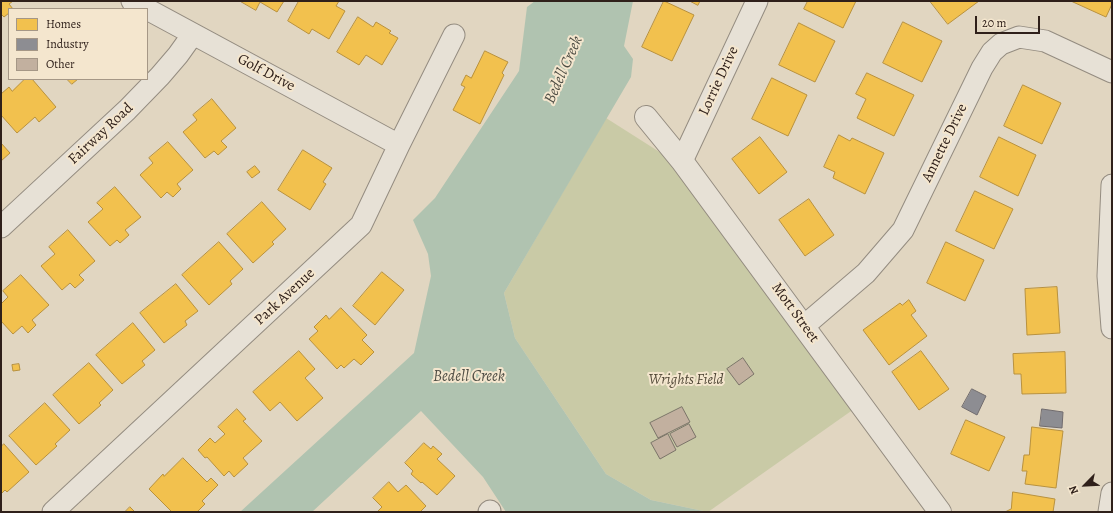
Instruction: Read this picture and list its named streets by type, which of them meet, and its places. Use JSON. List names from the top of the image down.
{
  "streets": {
    "street": [
      "Golf Drive",
      "Lorrie Drive",
      "Fairway Road",
      "Annette Drive",
      "Park Avenue",
      "Mott Street"
    ]
  },
  "crossings": [
    ["Golf Drive", "Fairway Road"],
    ["Golf Drive", "Park Avenue"],
    ["Lorrie Drive", "Mott Street"],
    ["Annette Drive", "Mott Street"]
  ],
  "water": ["Bedell Creek"],
  "parks": ["Wrights Field"],
  "legend": ["Homes", "Industry", "Other"],
  "scale_bar": "20 m",
  "north": "bottom left"
}
